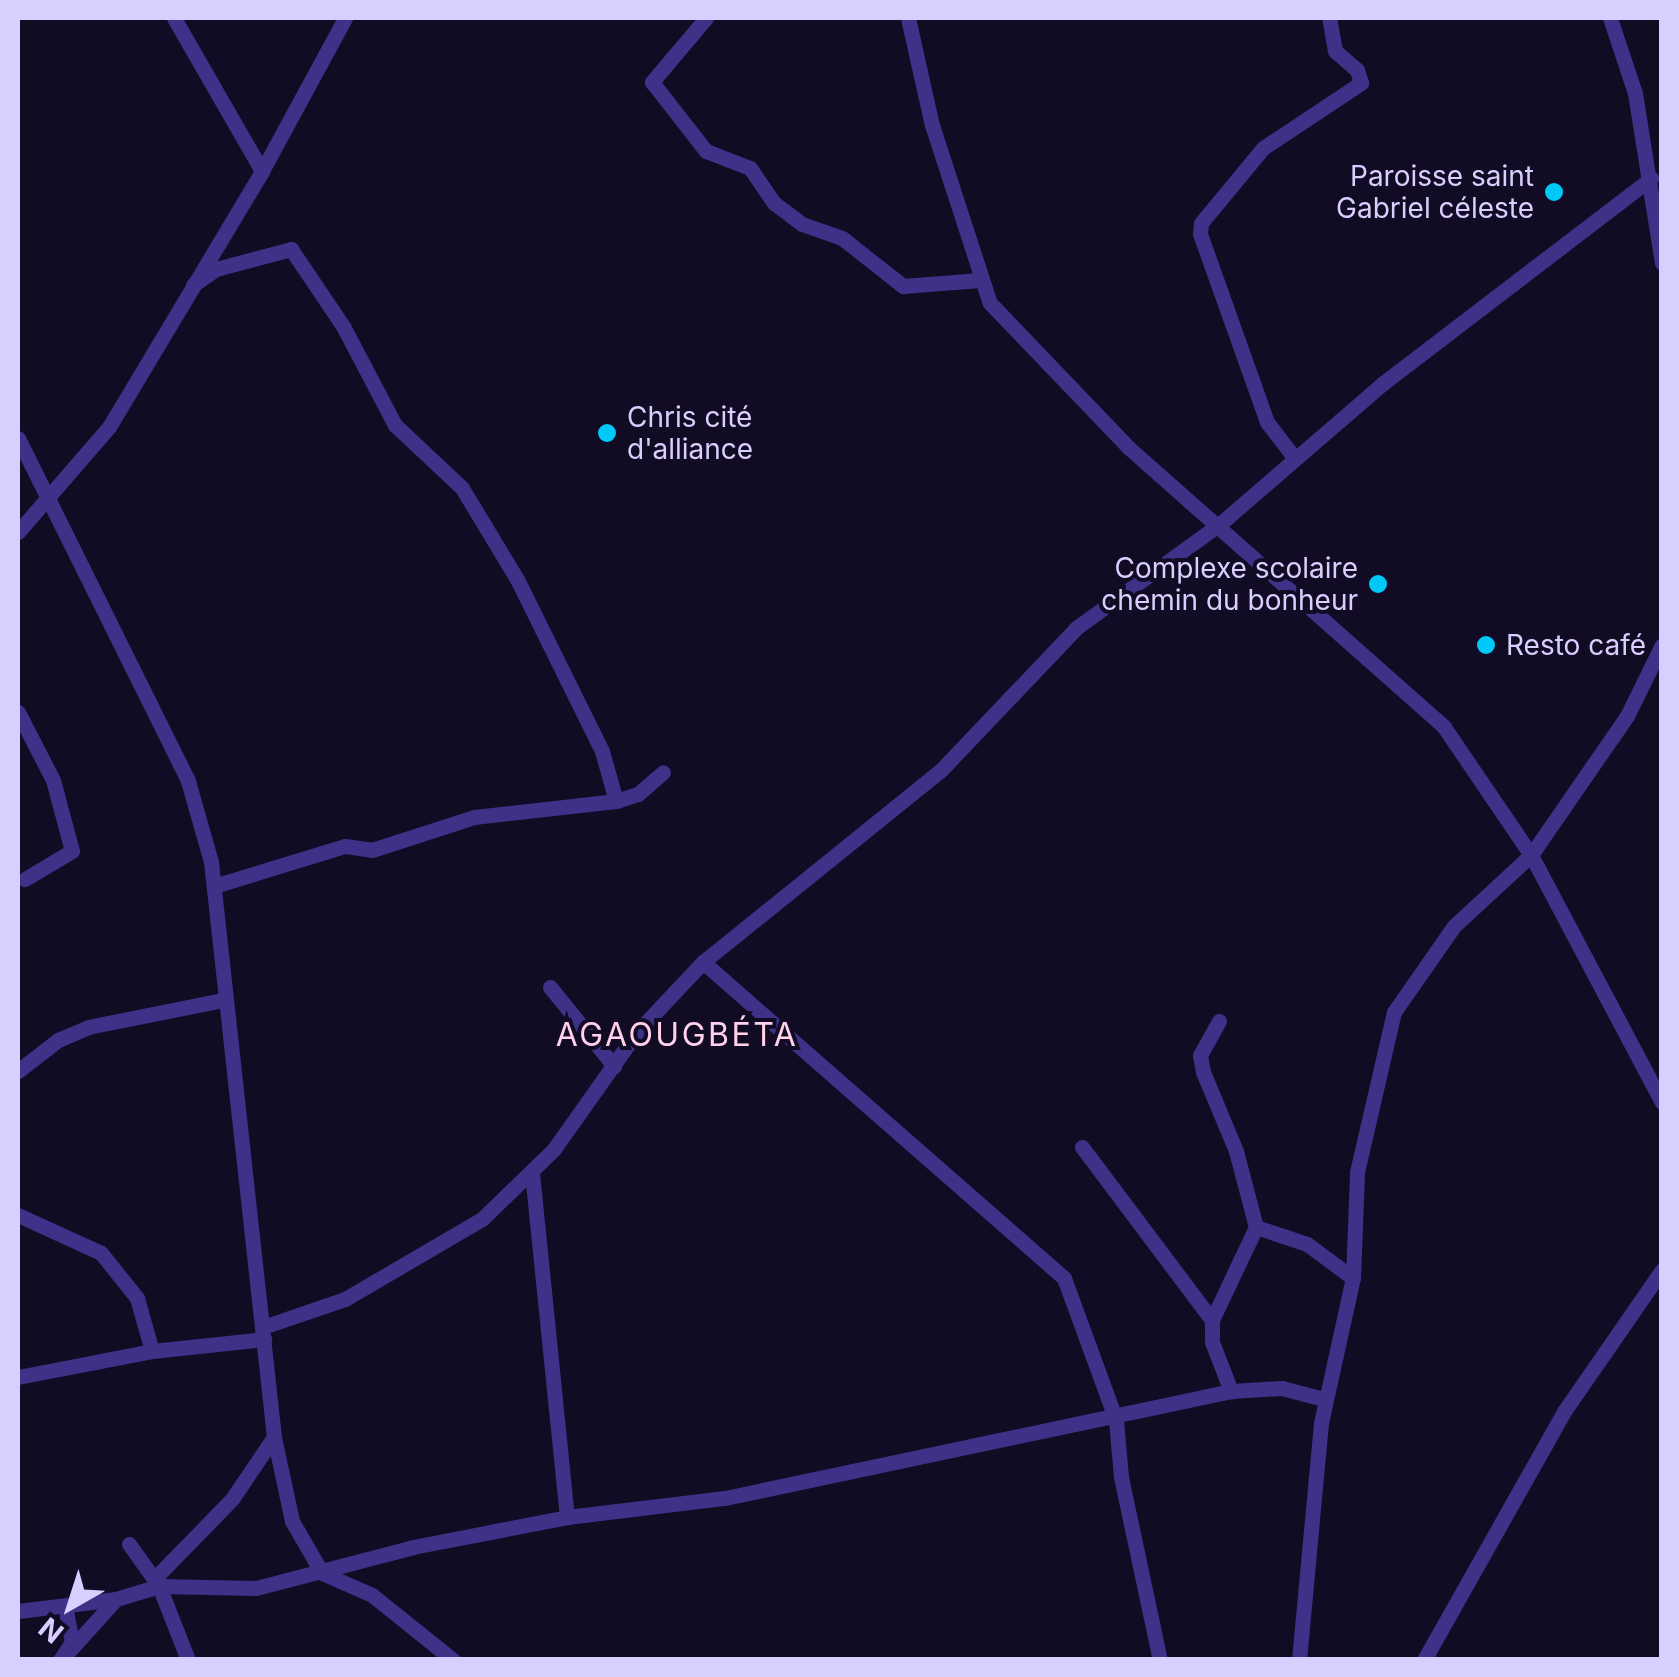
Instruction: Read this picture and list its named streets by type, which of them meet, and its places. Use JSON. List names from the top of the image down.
{
  "districts": ["AGAOUGBÉTA"],
  "places": [
    "Paroisse saint Gabriel céleste",
    "Chris cité d'alliance",
    "Complexe scolaire chemin du bonheur",
    "Resto café"
  ],
  "north": "bottom left"
}
